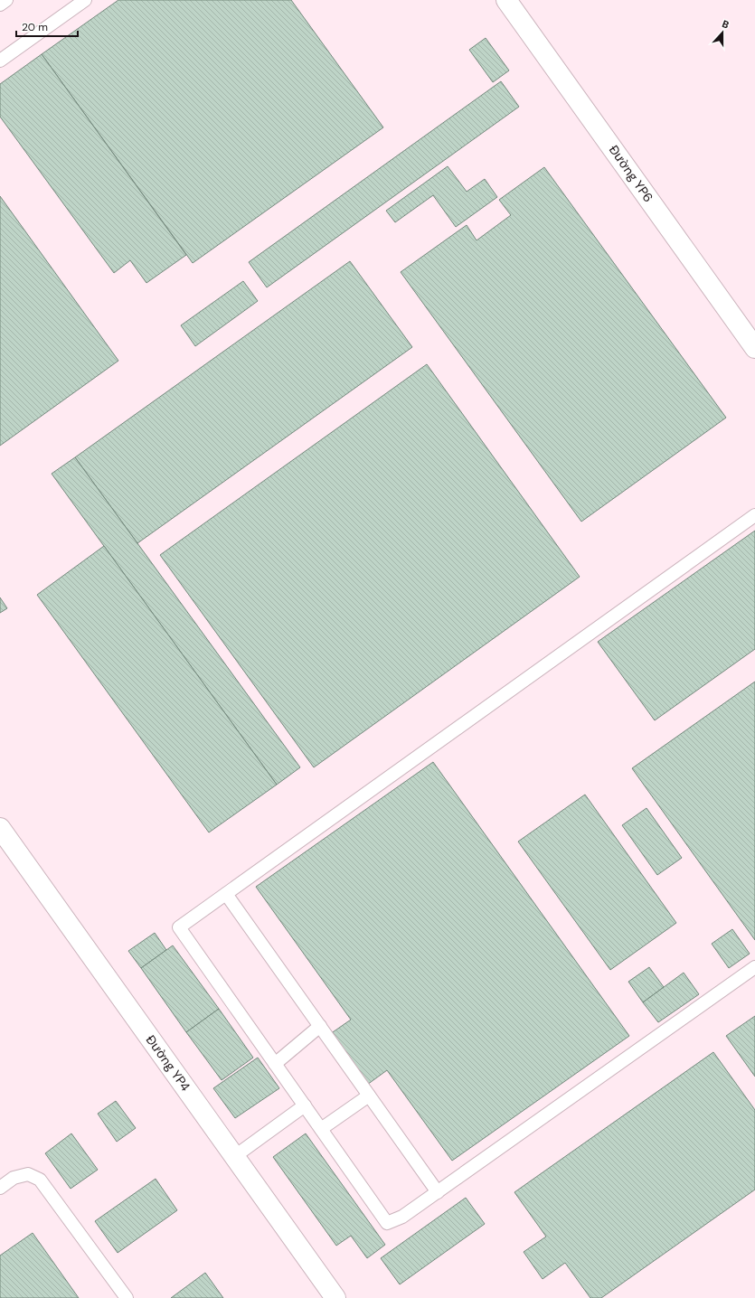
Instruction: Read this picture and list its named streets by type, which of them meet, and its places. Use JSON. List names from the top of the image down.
{
  "streets": {
    "street": ["Đường YP6", "Đường YP4"]
  },
  "scale_bar": "20 m",
  "north": "top"
}
